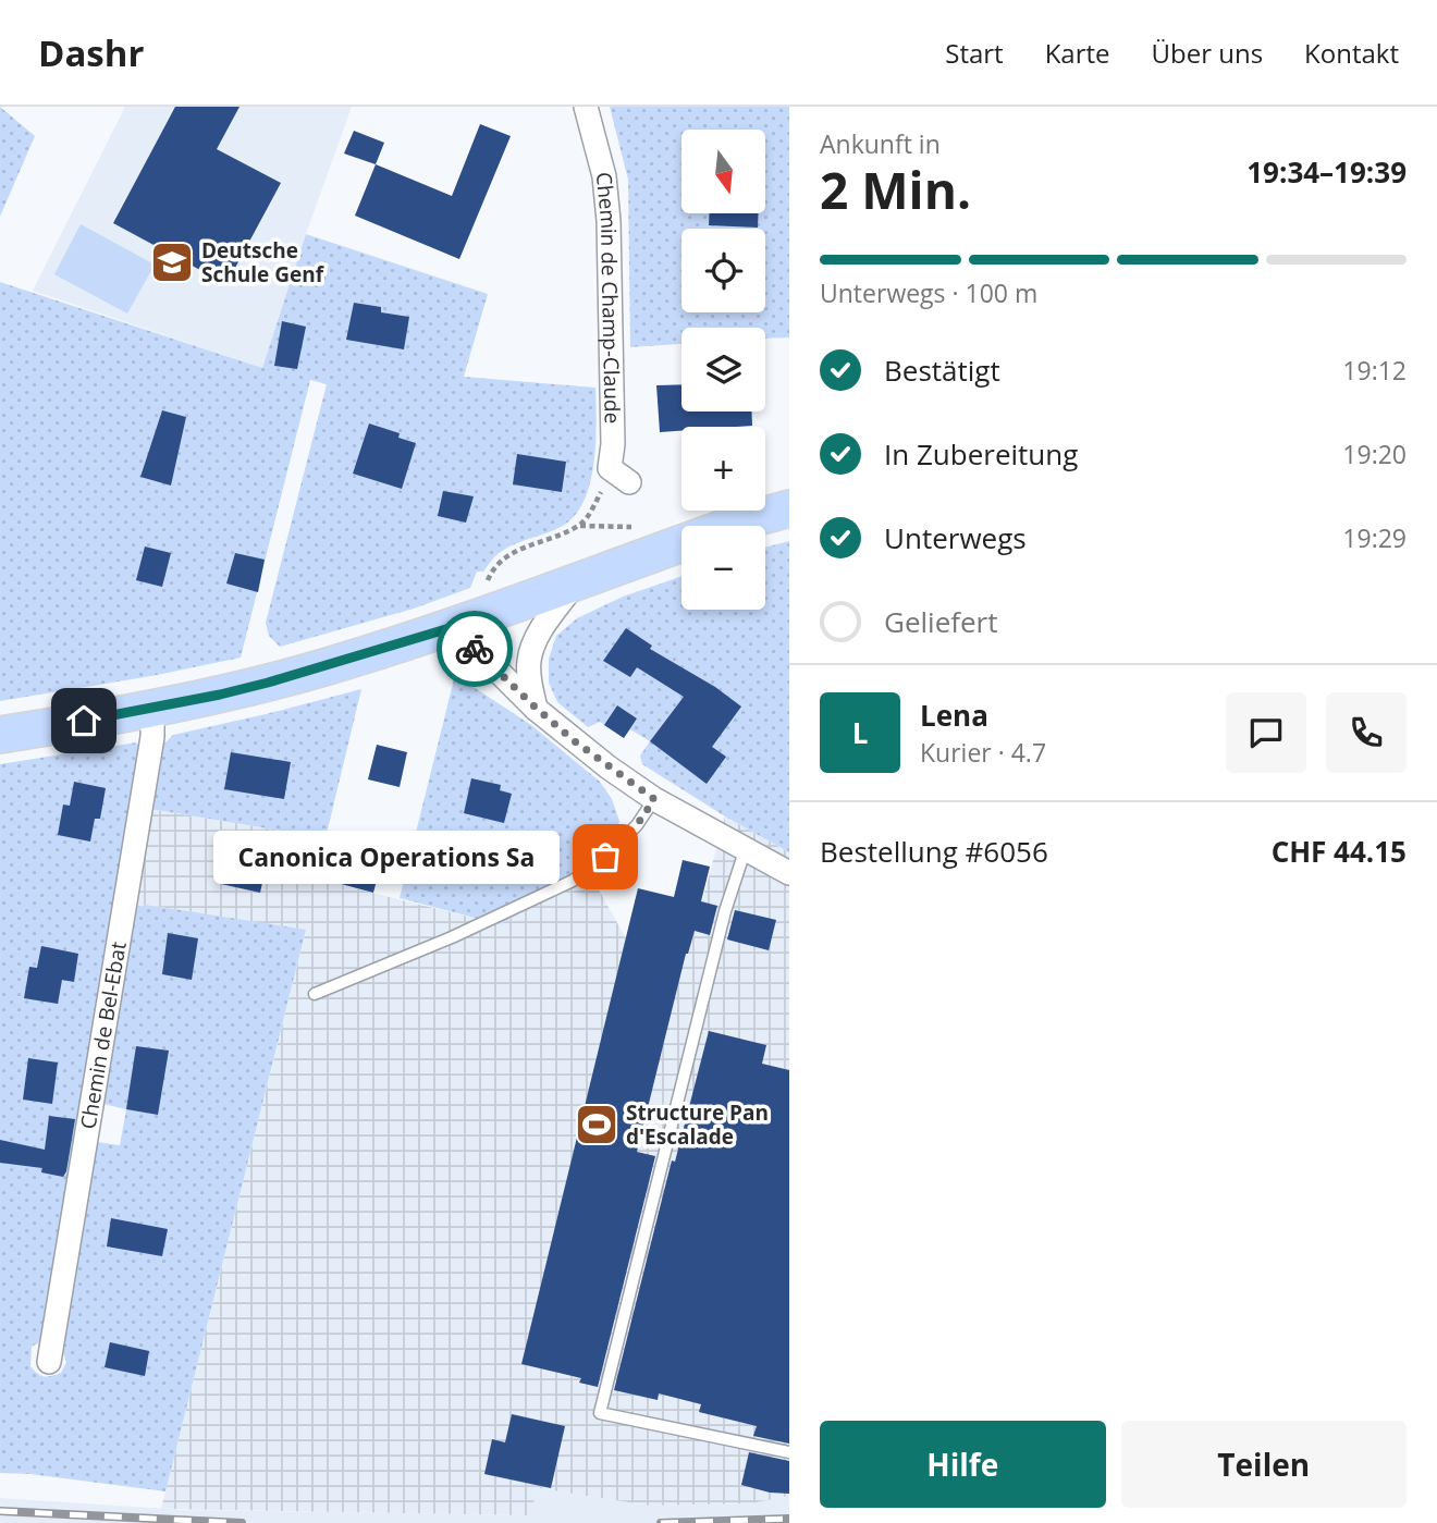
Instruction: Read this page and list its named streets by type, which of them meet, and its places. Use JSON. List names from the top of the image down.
{
  "streets": {
    "street": ["Chemin de Champ-Claude", "Chemin de Bel-Ebat"]
  },
  "places": {
    "school or university": ["Deutsche Schule Genf"],
    "other": ["Canonica Operations Sa"],
    "sports": ["Structure Pan d'Escalade"]
  },
  "north": "bottom",
  "page": {
    "header": "Dashr",
    "nav": [
      "Start",
      "Karte",
      "Über uns",
      "Kontakt"
    ],
    "heading": ["2 Min.", "Ankunft in", "19:34–19:39"],
    "panel": [
      "Lena",
      "Kurier · 4.7",
      "Bestellung #6056",
      "CHF 44.15"
    ],
    "map_buttons": ["+", "−"],
    "bar": "Unterwegs · 100 m",
    "list": [
      ["Bestätigt", "19:12"],
      ["In Zubereitung", "19:20"],
      ["Unterwegs", "19:29"],
      "Geliefert"
    ],
    "round": "L",
    "bubble": "Canonica Operations Sa",
    "buttons": ["Hilfe", "Teilen"]
  }
}
